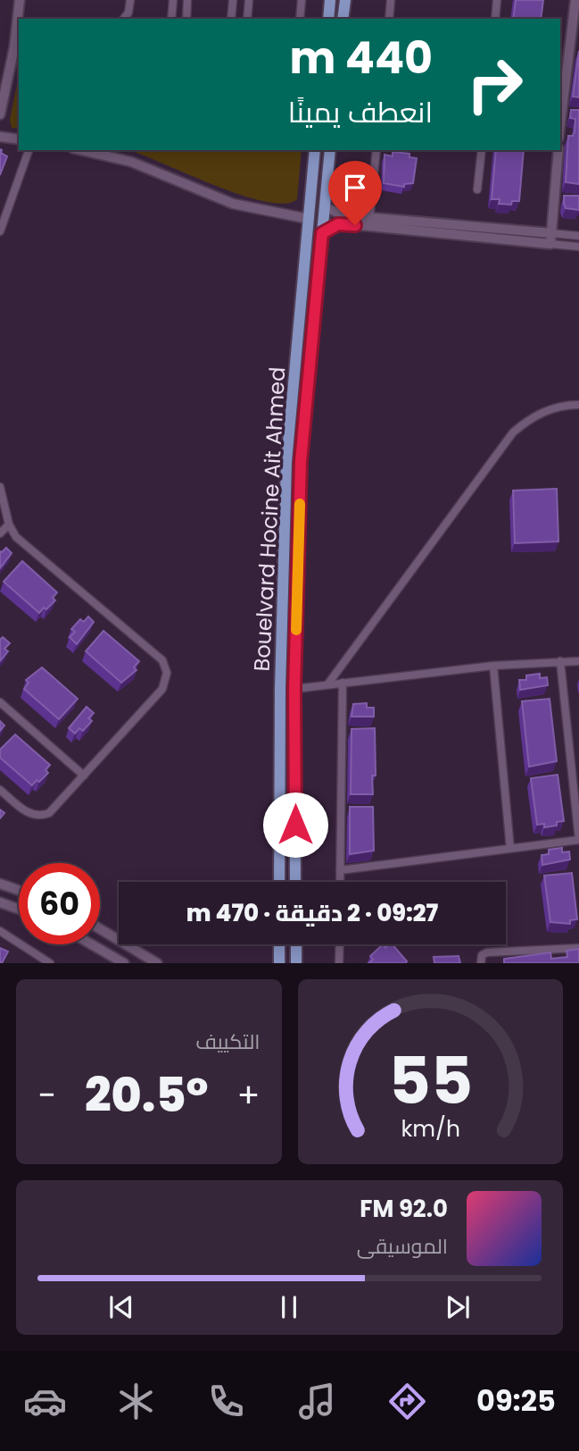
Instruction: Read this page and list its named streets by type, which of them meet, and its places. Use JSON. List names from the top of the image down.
{
  "streets": {
    "main road": ["Bouelvard Hocine Ait Ahmed"]
  },
  "page": {
    "turn": ["440 m", "انعطف يمينًا"],
    "limit": "60",
    "trip": "09:27 · 2 دقيقة · 470 m",
    "tile": "التكييف",
    "heat": ["−", "20.5°", "+"],
    "song": ["92.0 FM", "الموسيقى"],
    "tabs": "09:25",
    "gauge": ["55", "km/h"]
  }
}
